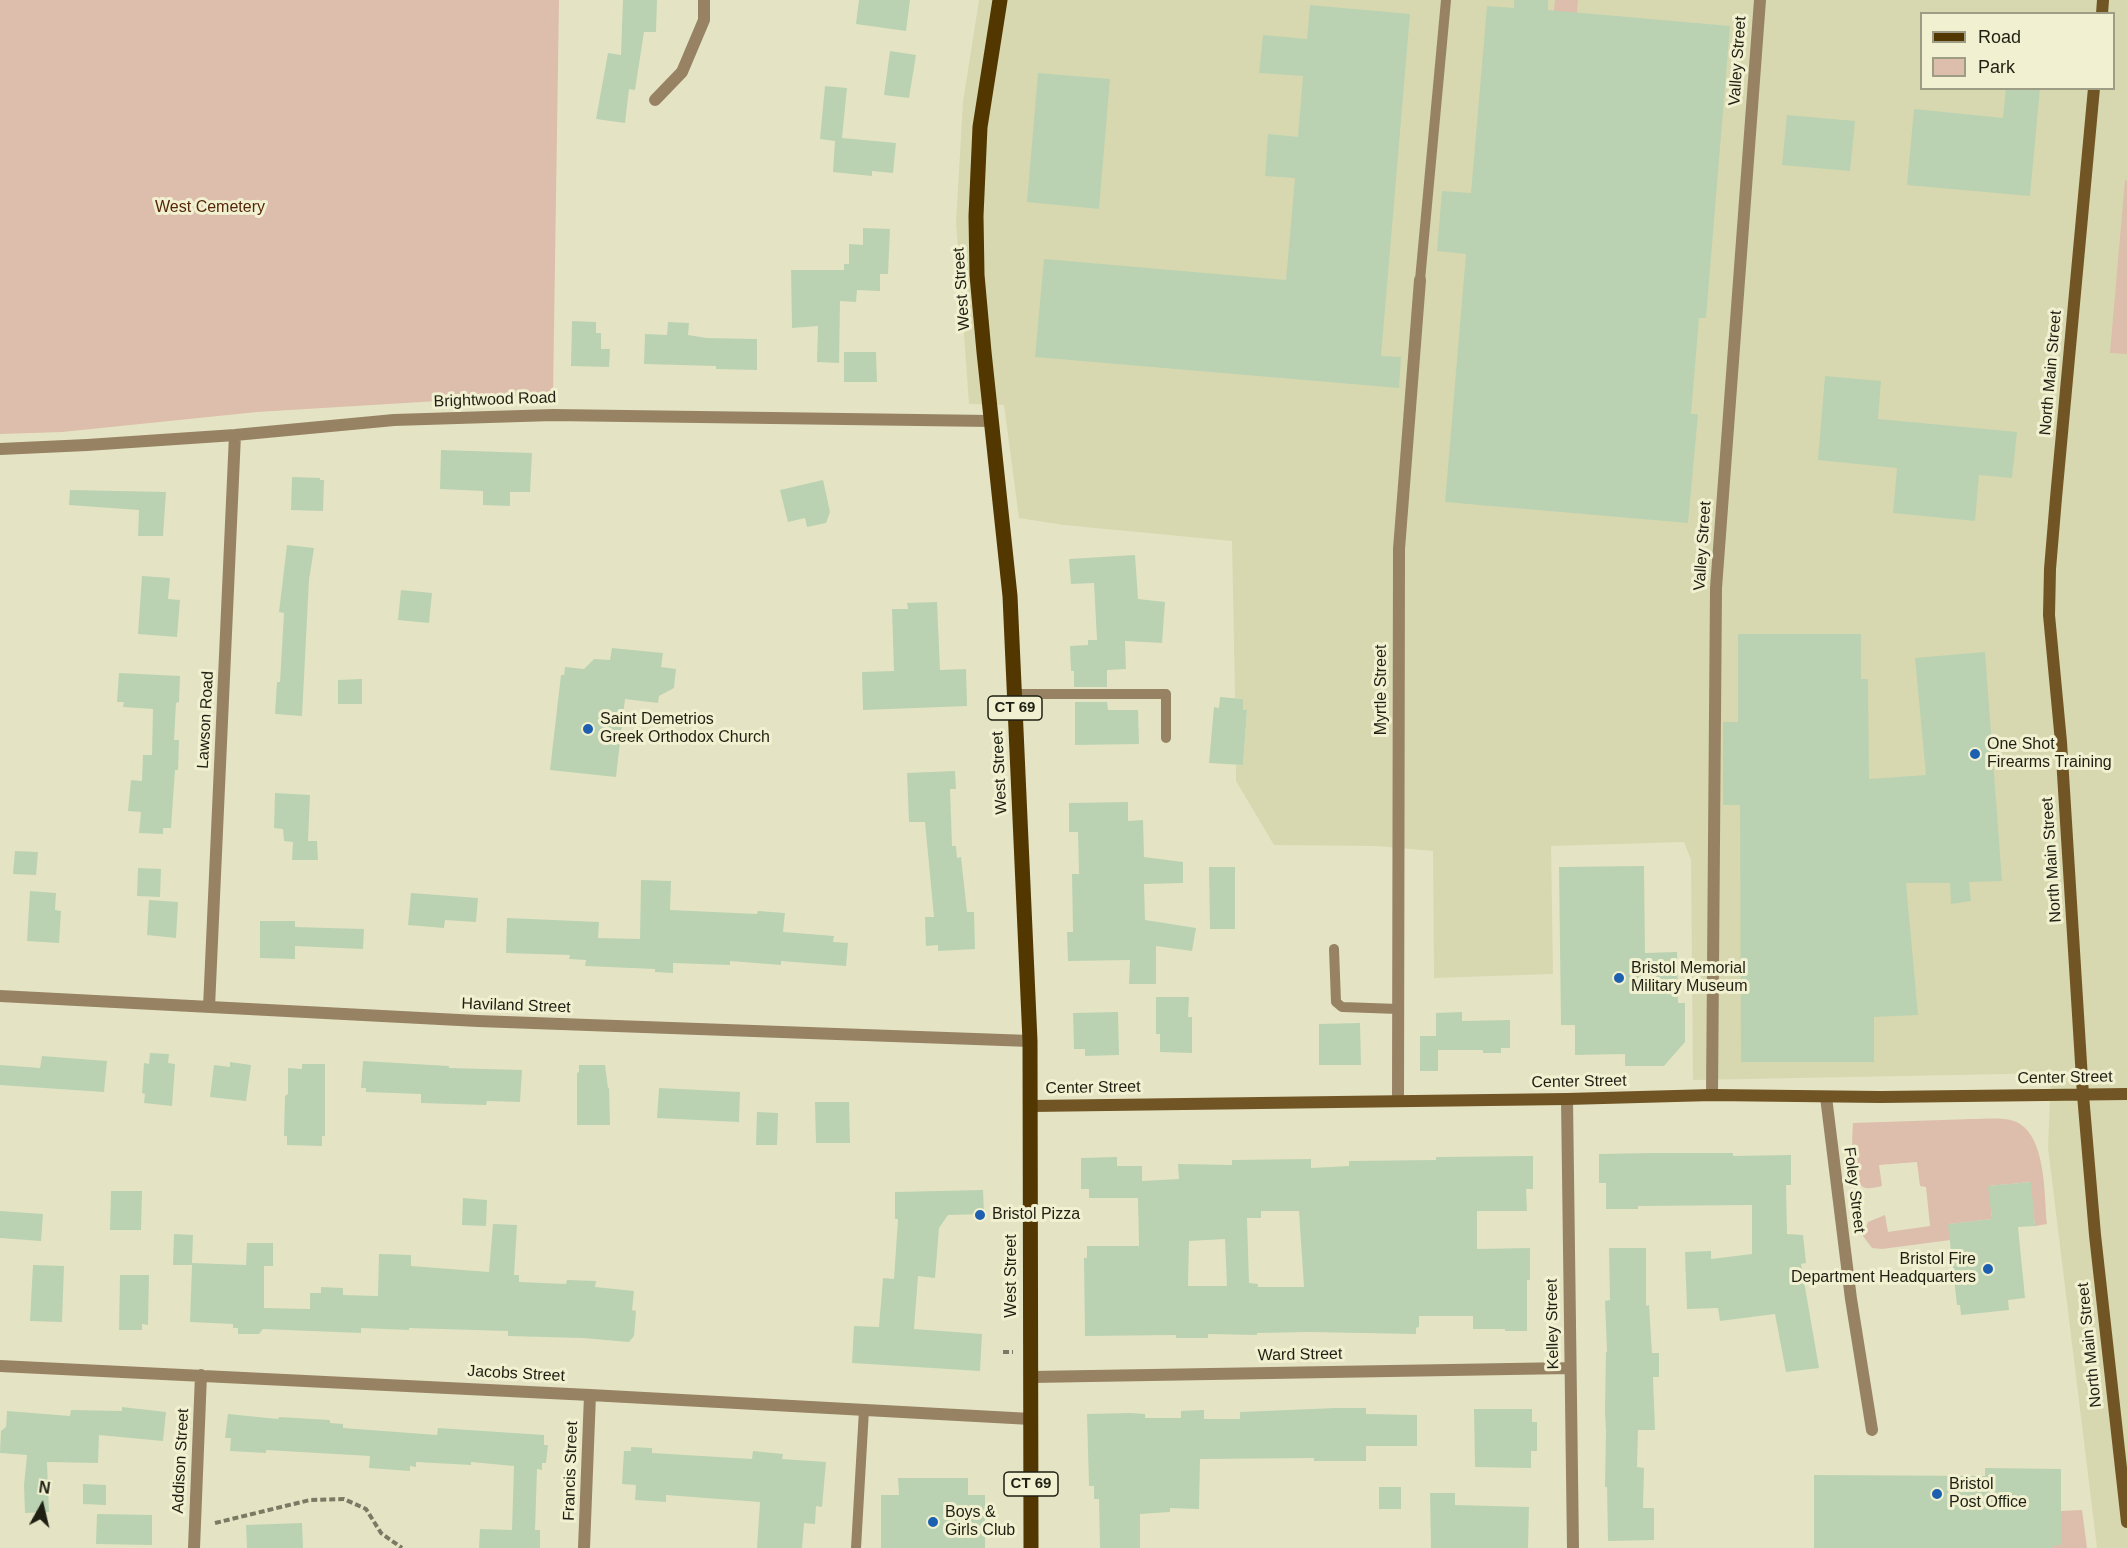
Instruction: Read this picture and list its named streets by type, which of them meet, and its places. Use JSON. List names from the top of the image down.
{
  "streets": {
    "main road": ["West Street", "CT 69"],
    "street": [
      "Valley Street",
      "North Main Street",
      "Brightwood Road",
      "Myrtle Street",
      "Lawson Road",
      "Haviland Street",
      "Center Street",
      "Foley Street",
      "Kelley Street",
      "Ward Street",
      "Jacobs Street",
      "Addison Street",
      "Francis Street"
    ]
  },
  "crossings": [
    ["Valley Street", "Center Street"],
    ["West Street", "Brightwood Road"],
    ["West Street", "Haviland Street"],
    ["West Street", "Center Street"],
    ["West Street", "Ward Street"],
    ["West Street", "Jacobs Street"],
    ["North Main Street", "Center Street"],
    ["Brightwood Road", "Lawson Road"],
    ["Myrtle Street", "Center Street"],
    ["Lawson Road", "Haviland Street"],
    ["Center Street", "Foley Street"],
    ["Center Street", "Kelley Street"],
    ["Kelley Street", "Ward Street"],
    ["Jacobs Street", "Addison Street"],
    ["Jacobs Street", "Francis Street"]
  ],
  "parks": ["West Cemetery"],
  "places": [
    "Saint Demetrios Greek Orthodox Church",
    "One Shot Firearms Training",
    "Bristol Memorial Military Museum",
    "Bristol Pizza",
    "Bristol Fire Department Headquarters",
    "Bristol Post Office",
    "Boys & Girls Club"
  ],
  "legend": ["Road", "Park"],
  "north": "top"
}
